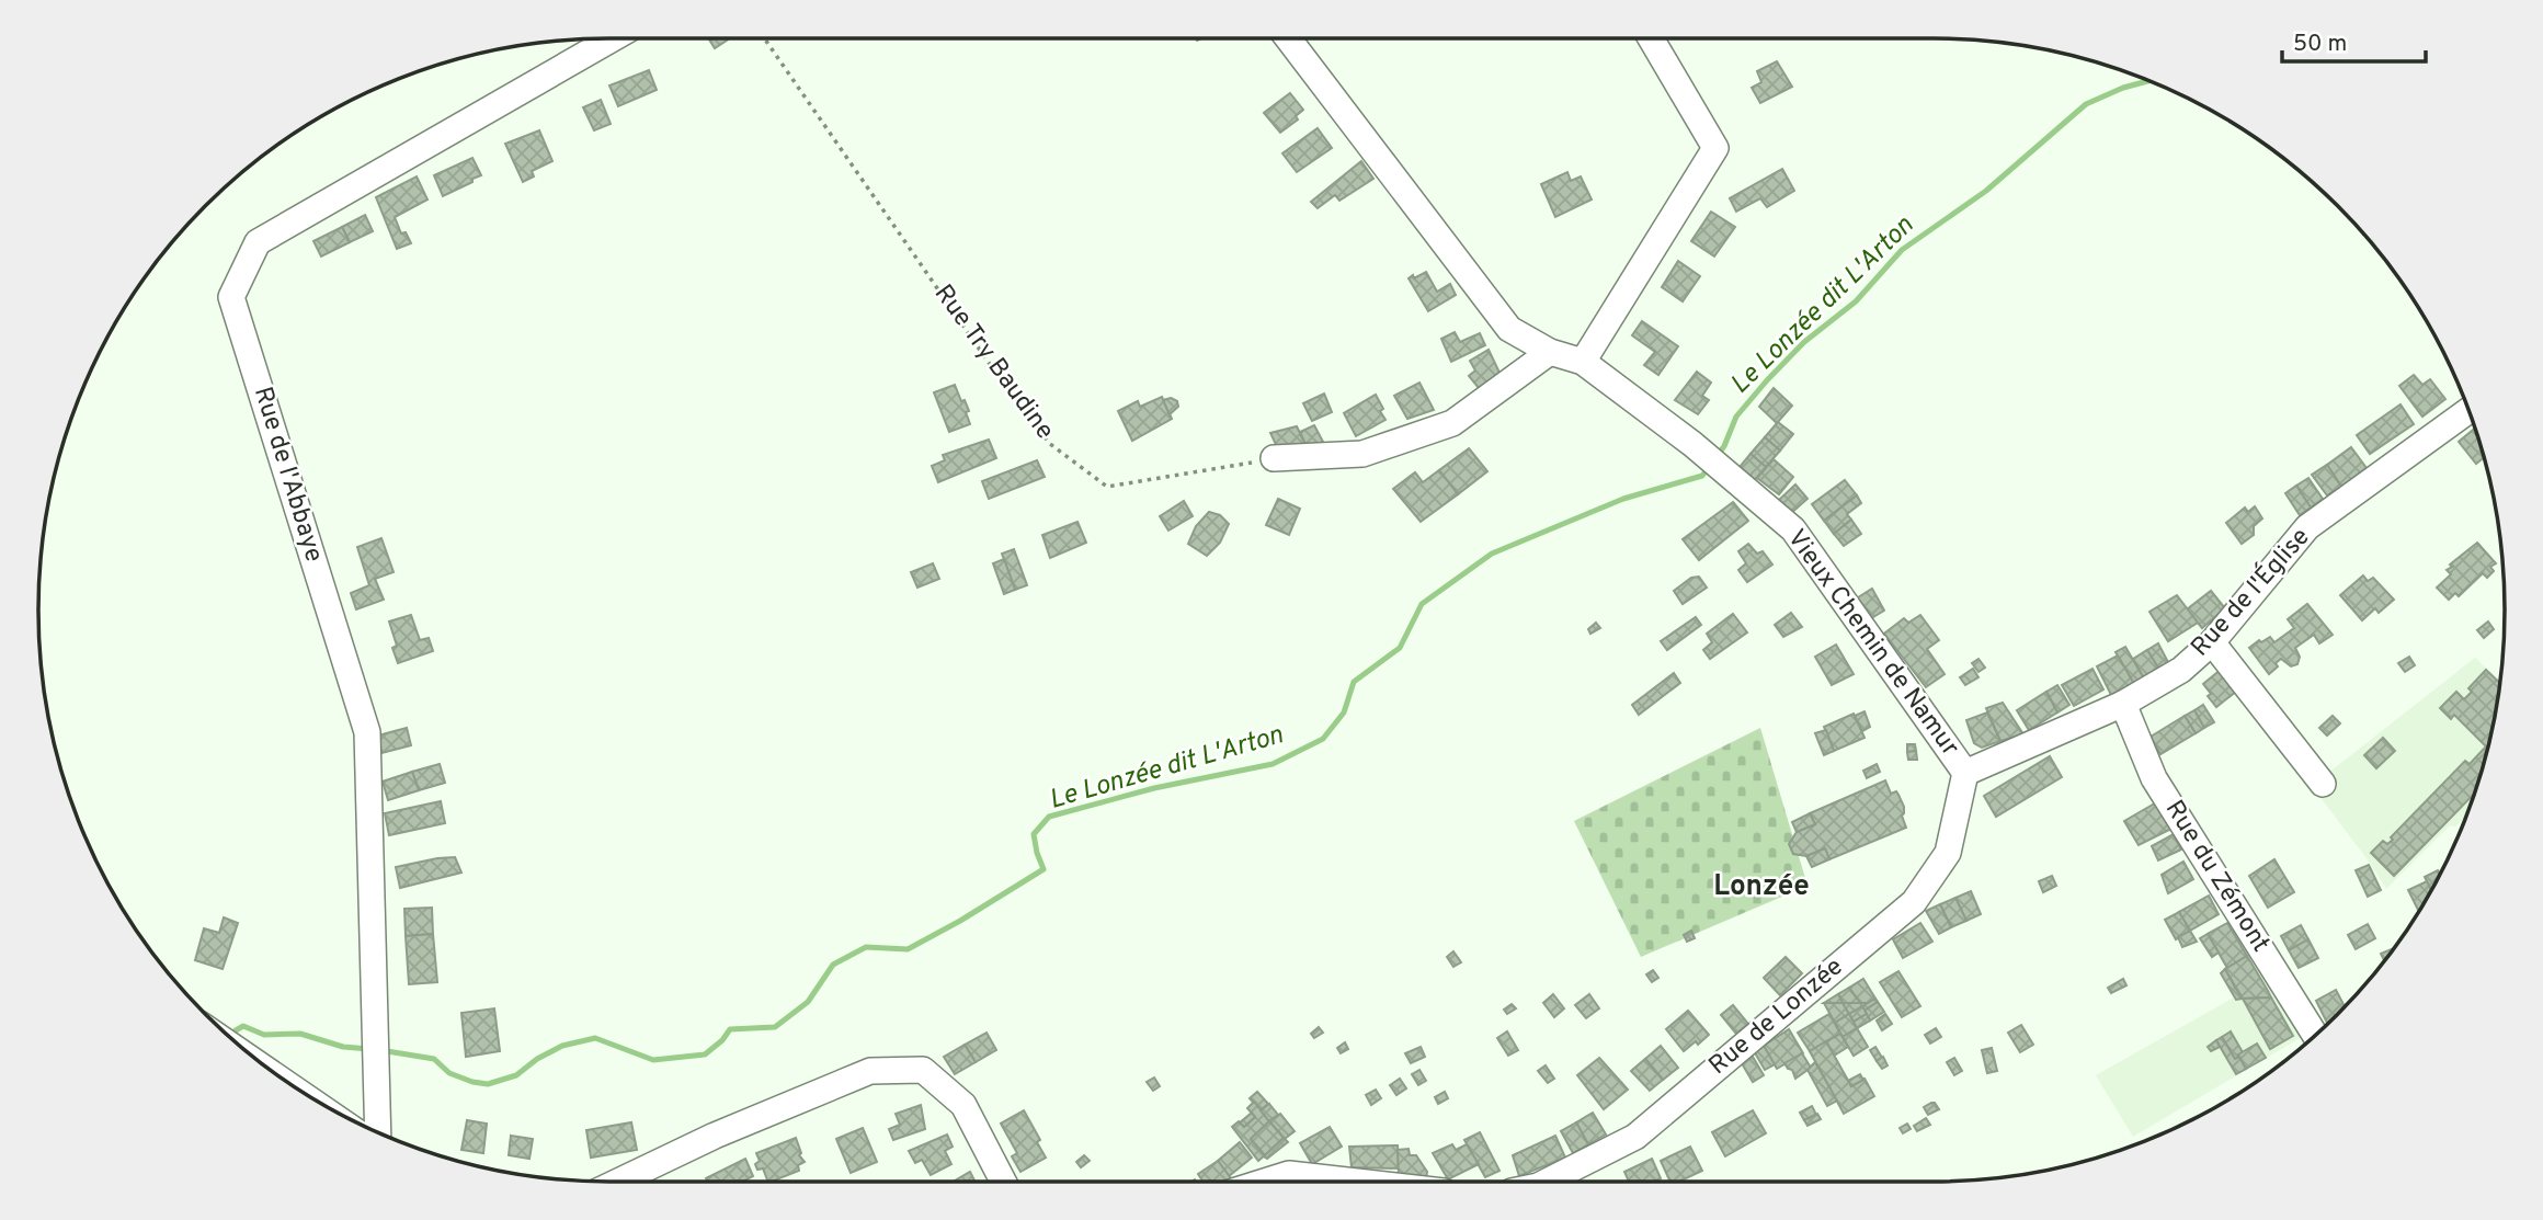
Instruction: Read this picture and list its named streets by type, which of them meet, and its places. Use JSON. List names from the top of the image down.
{
  "streets": {
    "street": [
      "Rue de l'Abbaye",
      "Rue de l'Église",
      "Vieux Chemin de Namur",
      "Rue du Zémont",
      "Rue de Lonzée"
    ],
    "path": ["Rue Try Baudine"]
  },
  "crossings": [
    ["Rue de l'Église", "Vieux Chemin de Namur"],
    ["Rue de l'Église", "Rue du Zémont"],
    ["Rue de l'Église", "Rue de Lonzée"],
    ["Vieux Chemin de Namur", "Rue de Lonzée"]
  ],
  "districts": ["Lonzée"],
  "water": ["Le Lonzée dit L'Arton"],
  "scale_bar": "50 m"
}
